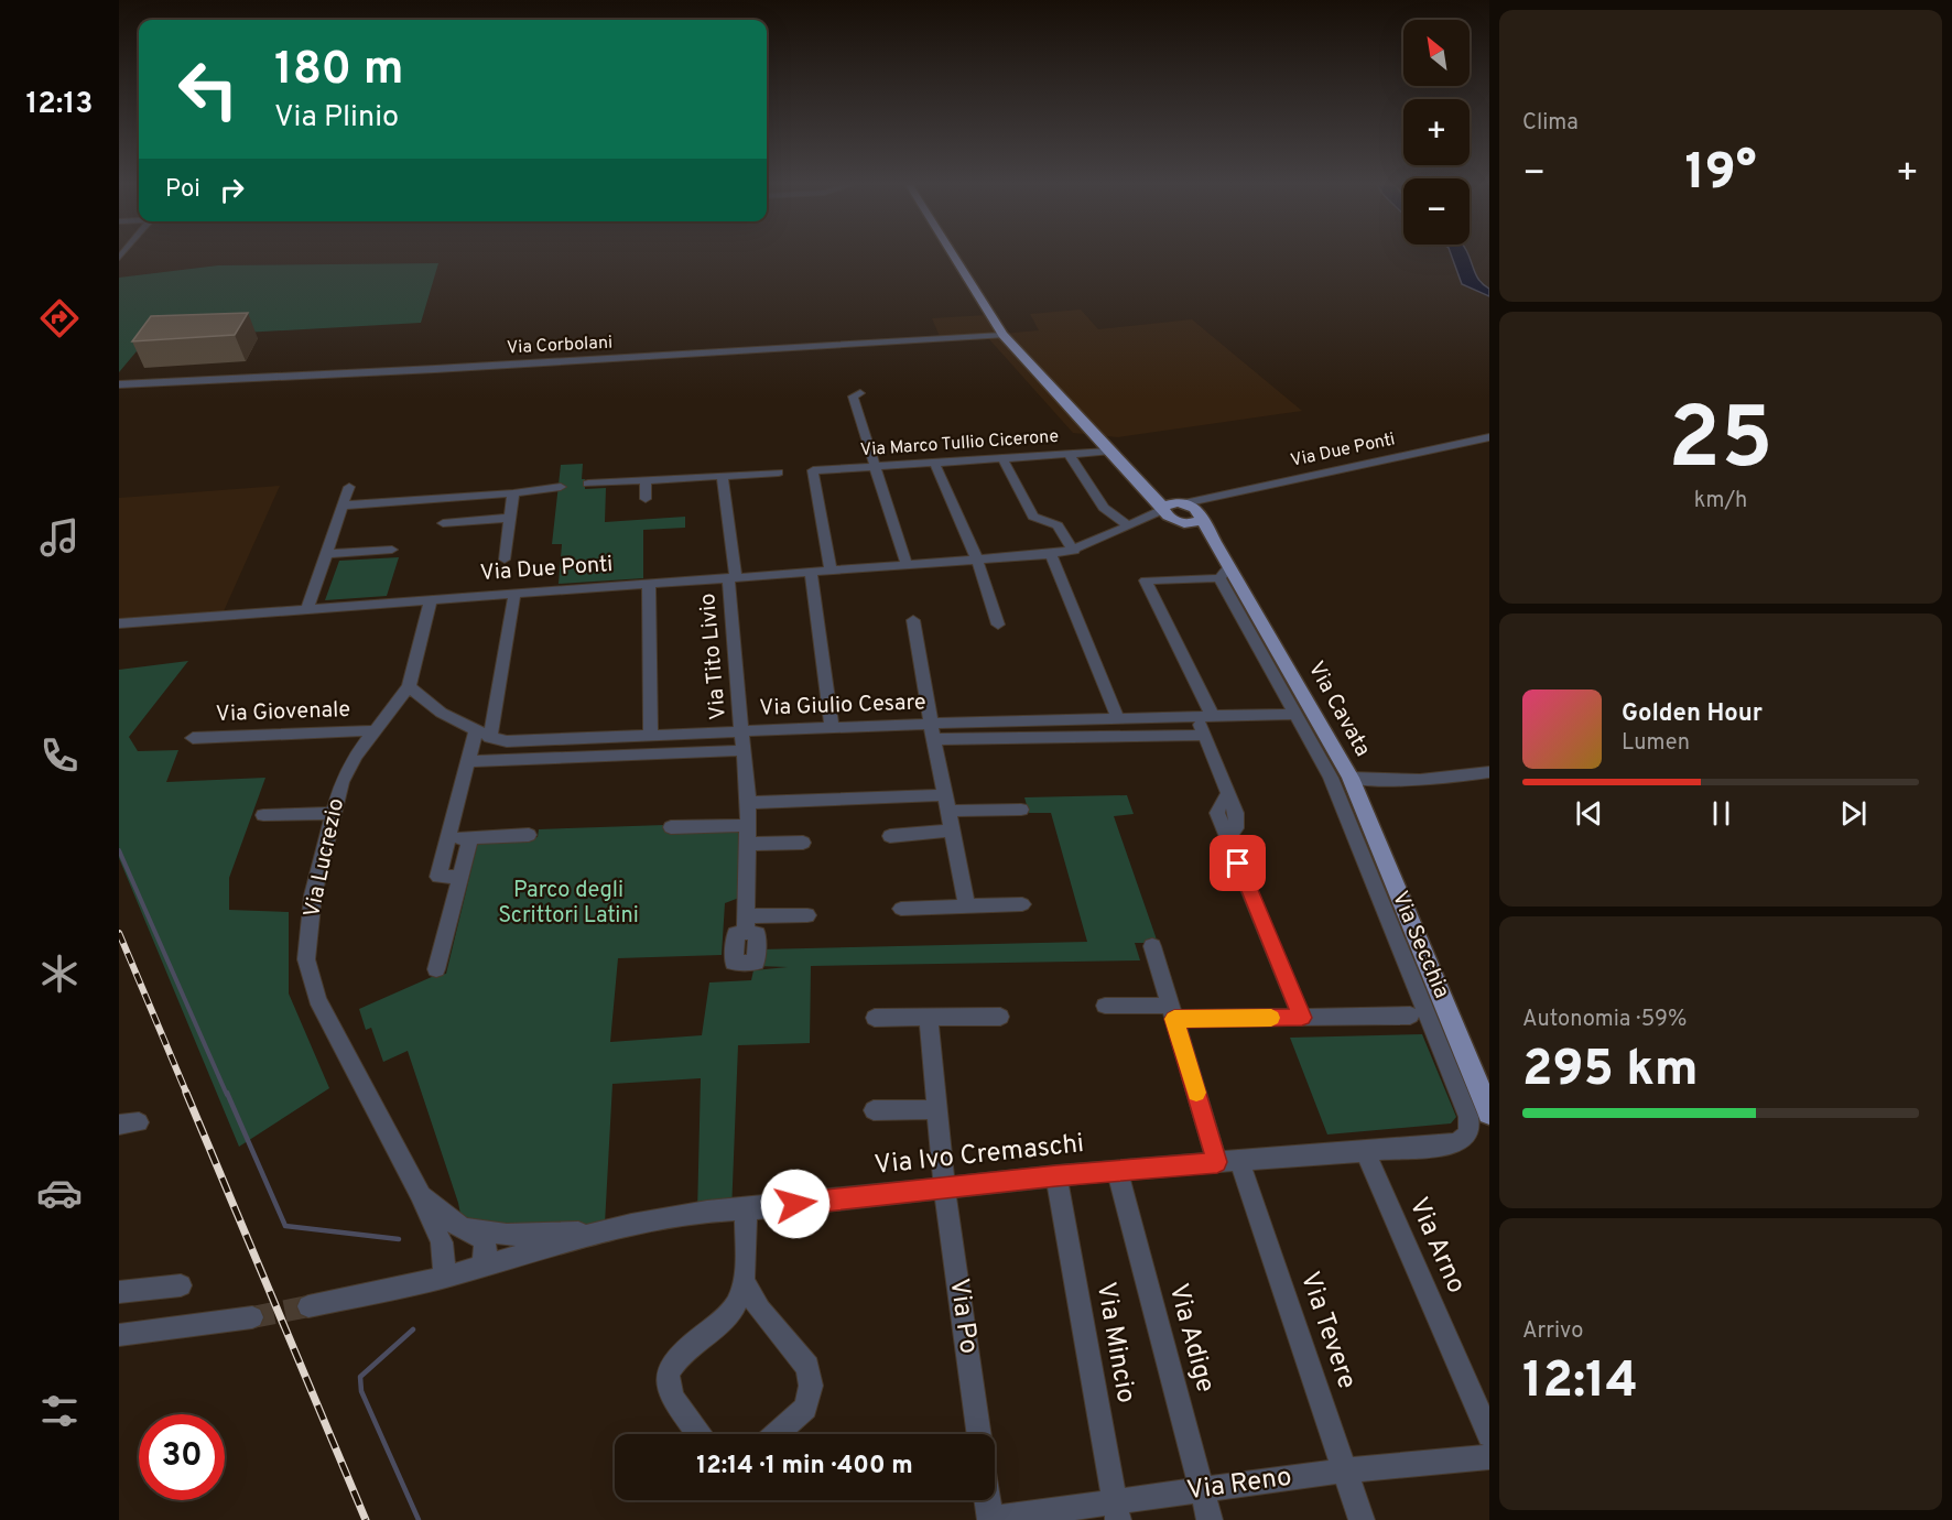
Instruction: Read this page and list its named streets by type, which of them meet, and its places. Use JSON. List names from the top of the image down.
{
  "streets": {
    "main road": ["Via Cavata", "Via Secchia"],
    "street": [
      "Via Corbolani",
      "Via Marco Tullio Cicerone",
      "Via Due Ponti",
      "Via Tito Livio",
      "Via Giulio Cesare",
      "Via Giovenale",
      "Via Lucrezio",
      "Via Ivo Cremaschi",
      "Via Arno",
      "Via Po",
      "Via Tevere",
      "Via Adige",
      "Via Mincio",
      "Via Reno"
    ]
  },
  "crossings": [
    ["Via Corbolani", "Via Cavata"],
    ["Via Marco Tullio Cicerone", "Via Due Ponti"],
    ["Via Marco Tullio Cicerone", "Via Cavata"],
    ["Via Due Ponti", "Via Tito Livio"],
    ["Via Due Ponti", "Via Cavata"],
    ["Via Due Ponti", "Via Lucrezio"],
    ["Via Tito Livio", "Via Giulio Cesare"],
    ["Via Giulio Cesare", "Via Lucrezio"],
    ["Via Giulio Cesare", "Via Ivo Cremaschi"],
    ["Via Cavata", "Via Secchia"],
    ["Via Giovenale", "Via Lucrezio"],
    ["Via Lucrezio", "Via Ivo Cremaschi"],
    ["Via Ivo Cremaschi", "Via Arno"],
    ["Via Ivo Cremaschi", "Via Po"],
    ["Via Ivo Cremaschi", "Via Tevere"],
    ["Via Ivo Cremaschi", "Via Adige"],
    ["Via Ivo Cremaschi", "Via Mincio"],
    ["Via Tevere", "Via Reno"],
    ["Via Adige", "Via Reno"],
    ["Via Mincio", "Via Reno"]
  ],
  "parks": ["Parco degli Scrittori Latini"],
  "north": "top left",
  "page": {
    "tabs": "12:13",
    "tile": [
      "Clima",
      ["25", "km/h"],
      ["Autonomia · 59%", "295 km"],
      ["Arrivo", "12:14"]
    ],
    "map_buttons": ["+", "−"],
    "turn": ["180 m", "Via Plinio"],
    "heat": ["−", "19°", "+"],
    "then": "Poi",
    "song": ["Golden Hour", "Lumen"],
    "limit": "30",
    "trip": "12:14 · 1 min · 400 m"
  }
}
